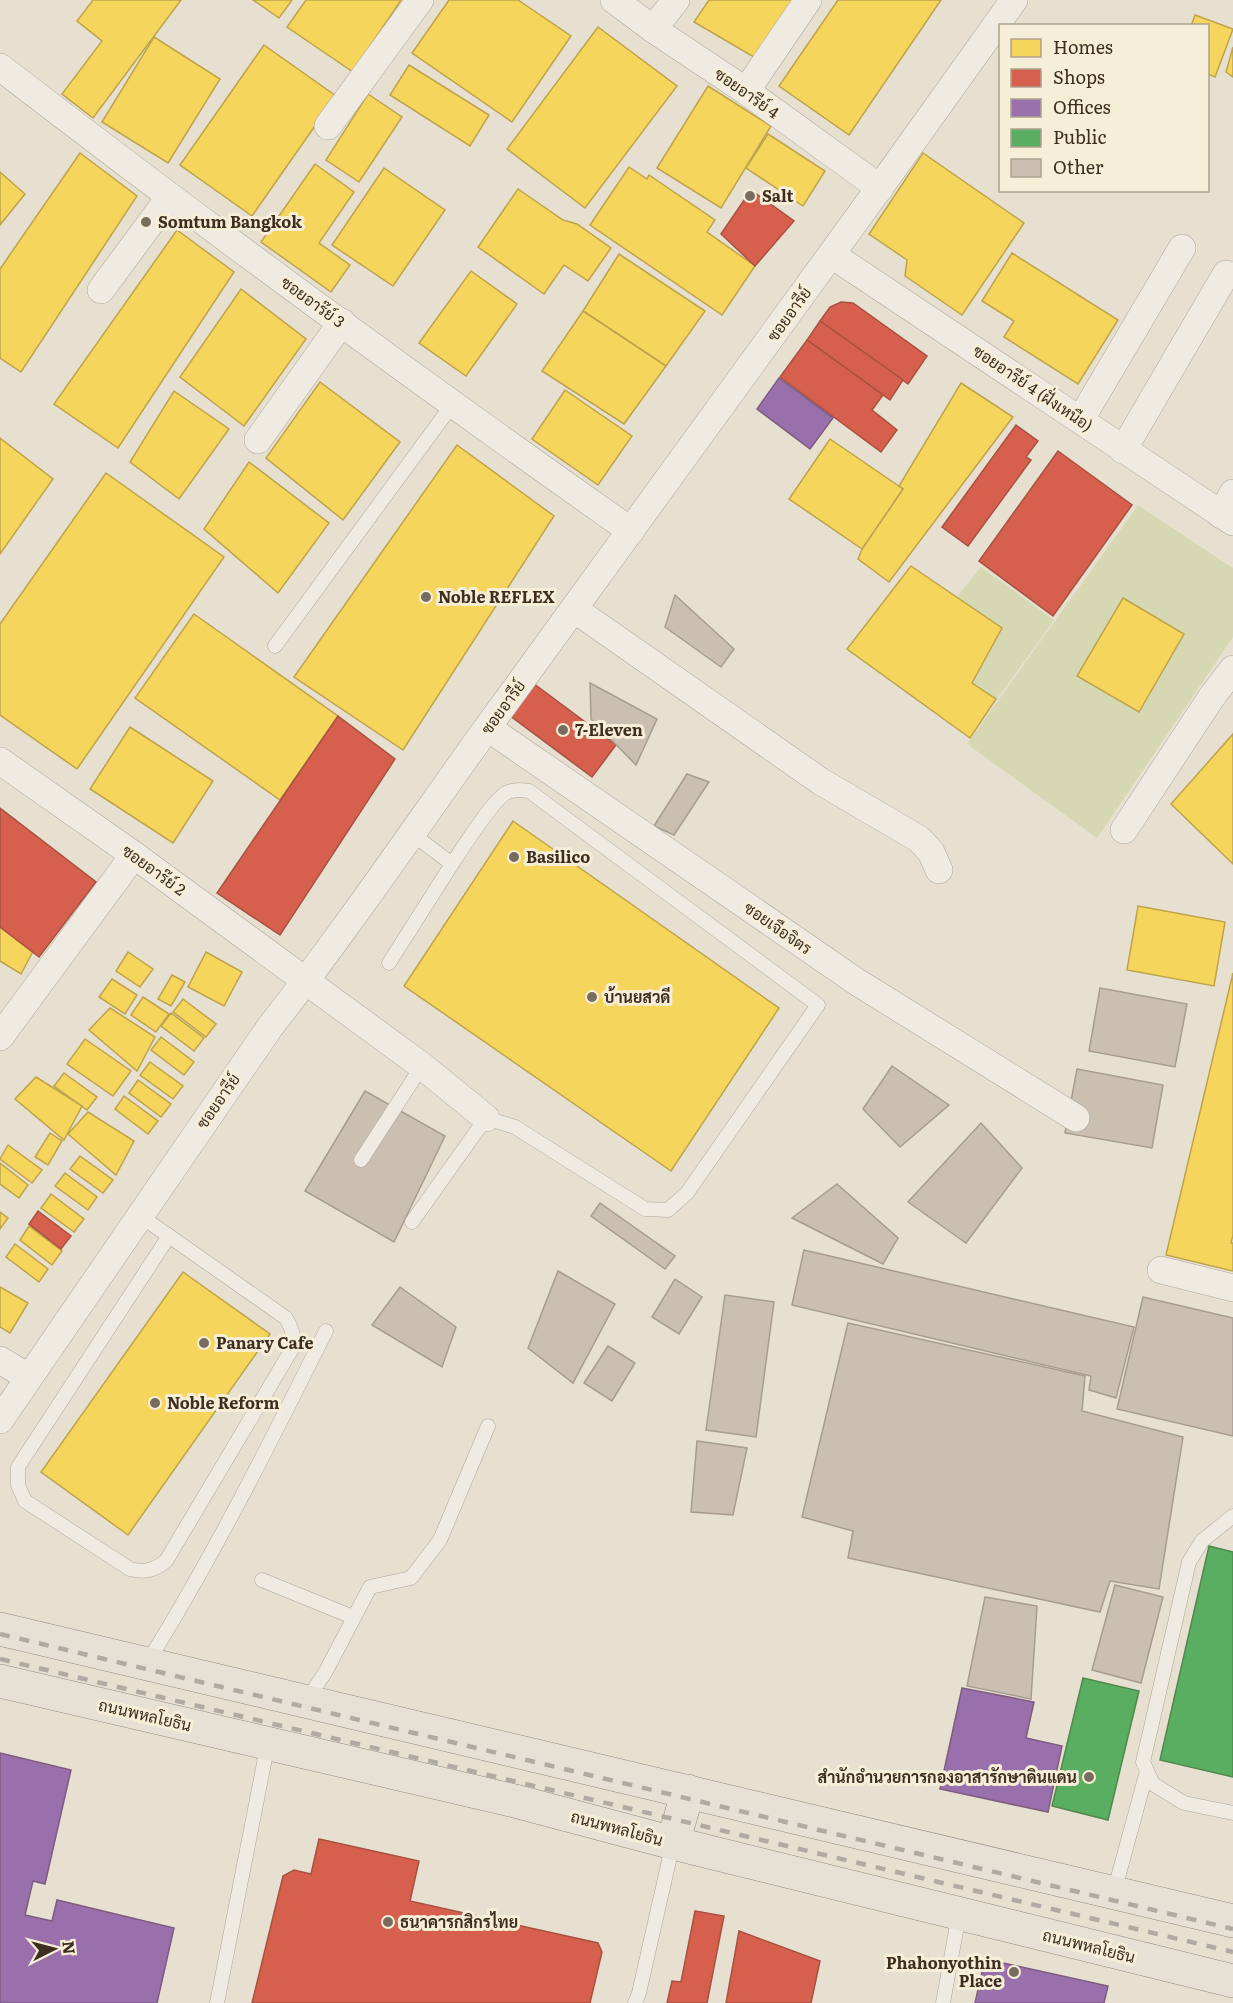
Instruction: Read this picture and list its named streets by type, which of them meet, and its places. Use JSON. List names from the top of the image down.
{
  "streets": {
    "main road": ["ถนนพหลโยธิน"],
    "street": [
      "ซอยอารีย์ 4",
      "ซอยอาร๊ย์ 3",
      "ซอยอารีย์",
      "ซอยอารีย์ 4 (ฝั่งเหนือ)",
      "ซอยอาร๊ย์ 2",
      "ซอยเจือจิตร"
    ]
  },
  "crossings": [
    ["ซอยอารีย์ 4", "ซอยอารีย์"],
    ["ซอยอาร๊ย์ 3", "ซอยอารีย์"],
    ["ซอยอารีย์", "ซอยอารีย์ 4 (ฝั่งเหนือ)"],
    ["ซอยอารีย์", "ซอยอาร๊ย์ 2"],
    ["ซอยอารีย์", "ซอยเจือจิตร"]
  ],
  "places": [
    "Salt",
    "Somtum Bangkok",
    "Noble REFLEX",
    "7-Eleven",
    "Basilico",
    "บ้านยสวดี",
    "Panary Cafe",
    "Noble Reform",
    "สำนักอำนวยการกองอาสารักษาดินแดน",
    "ธนาคารกสิกรไทย",
    "Phahonyothin Place"
  ],
  "legend": [
    "Homes",
    "Shops",
    "Offices",
    "Public",
    "Other"
  ],
  "north": "right"
}
